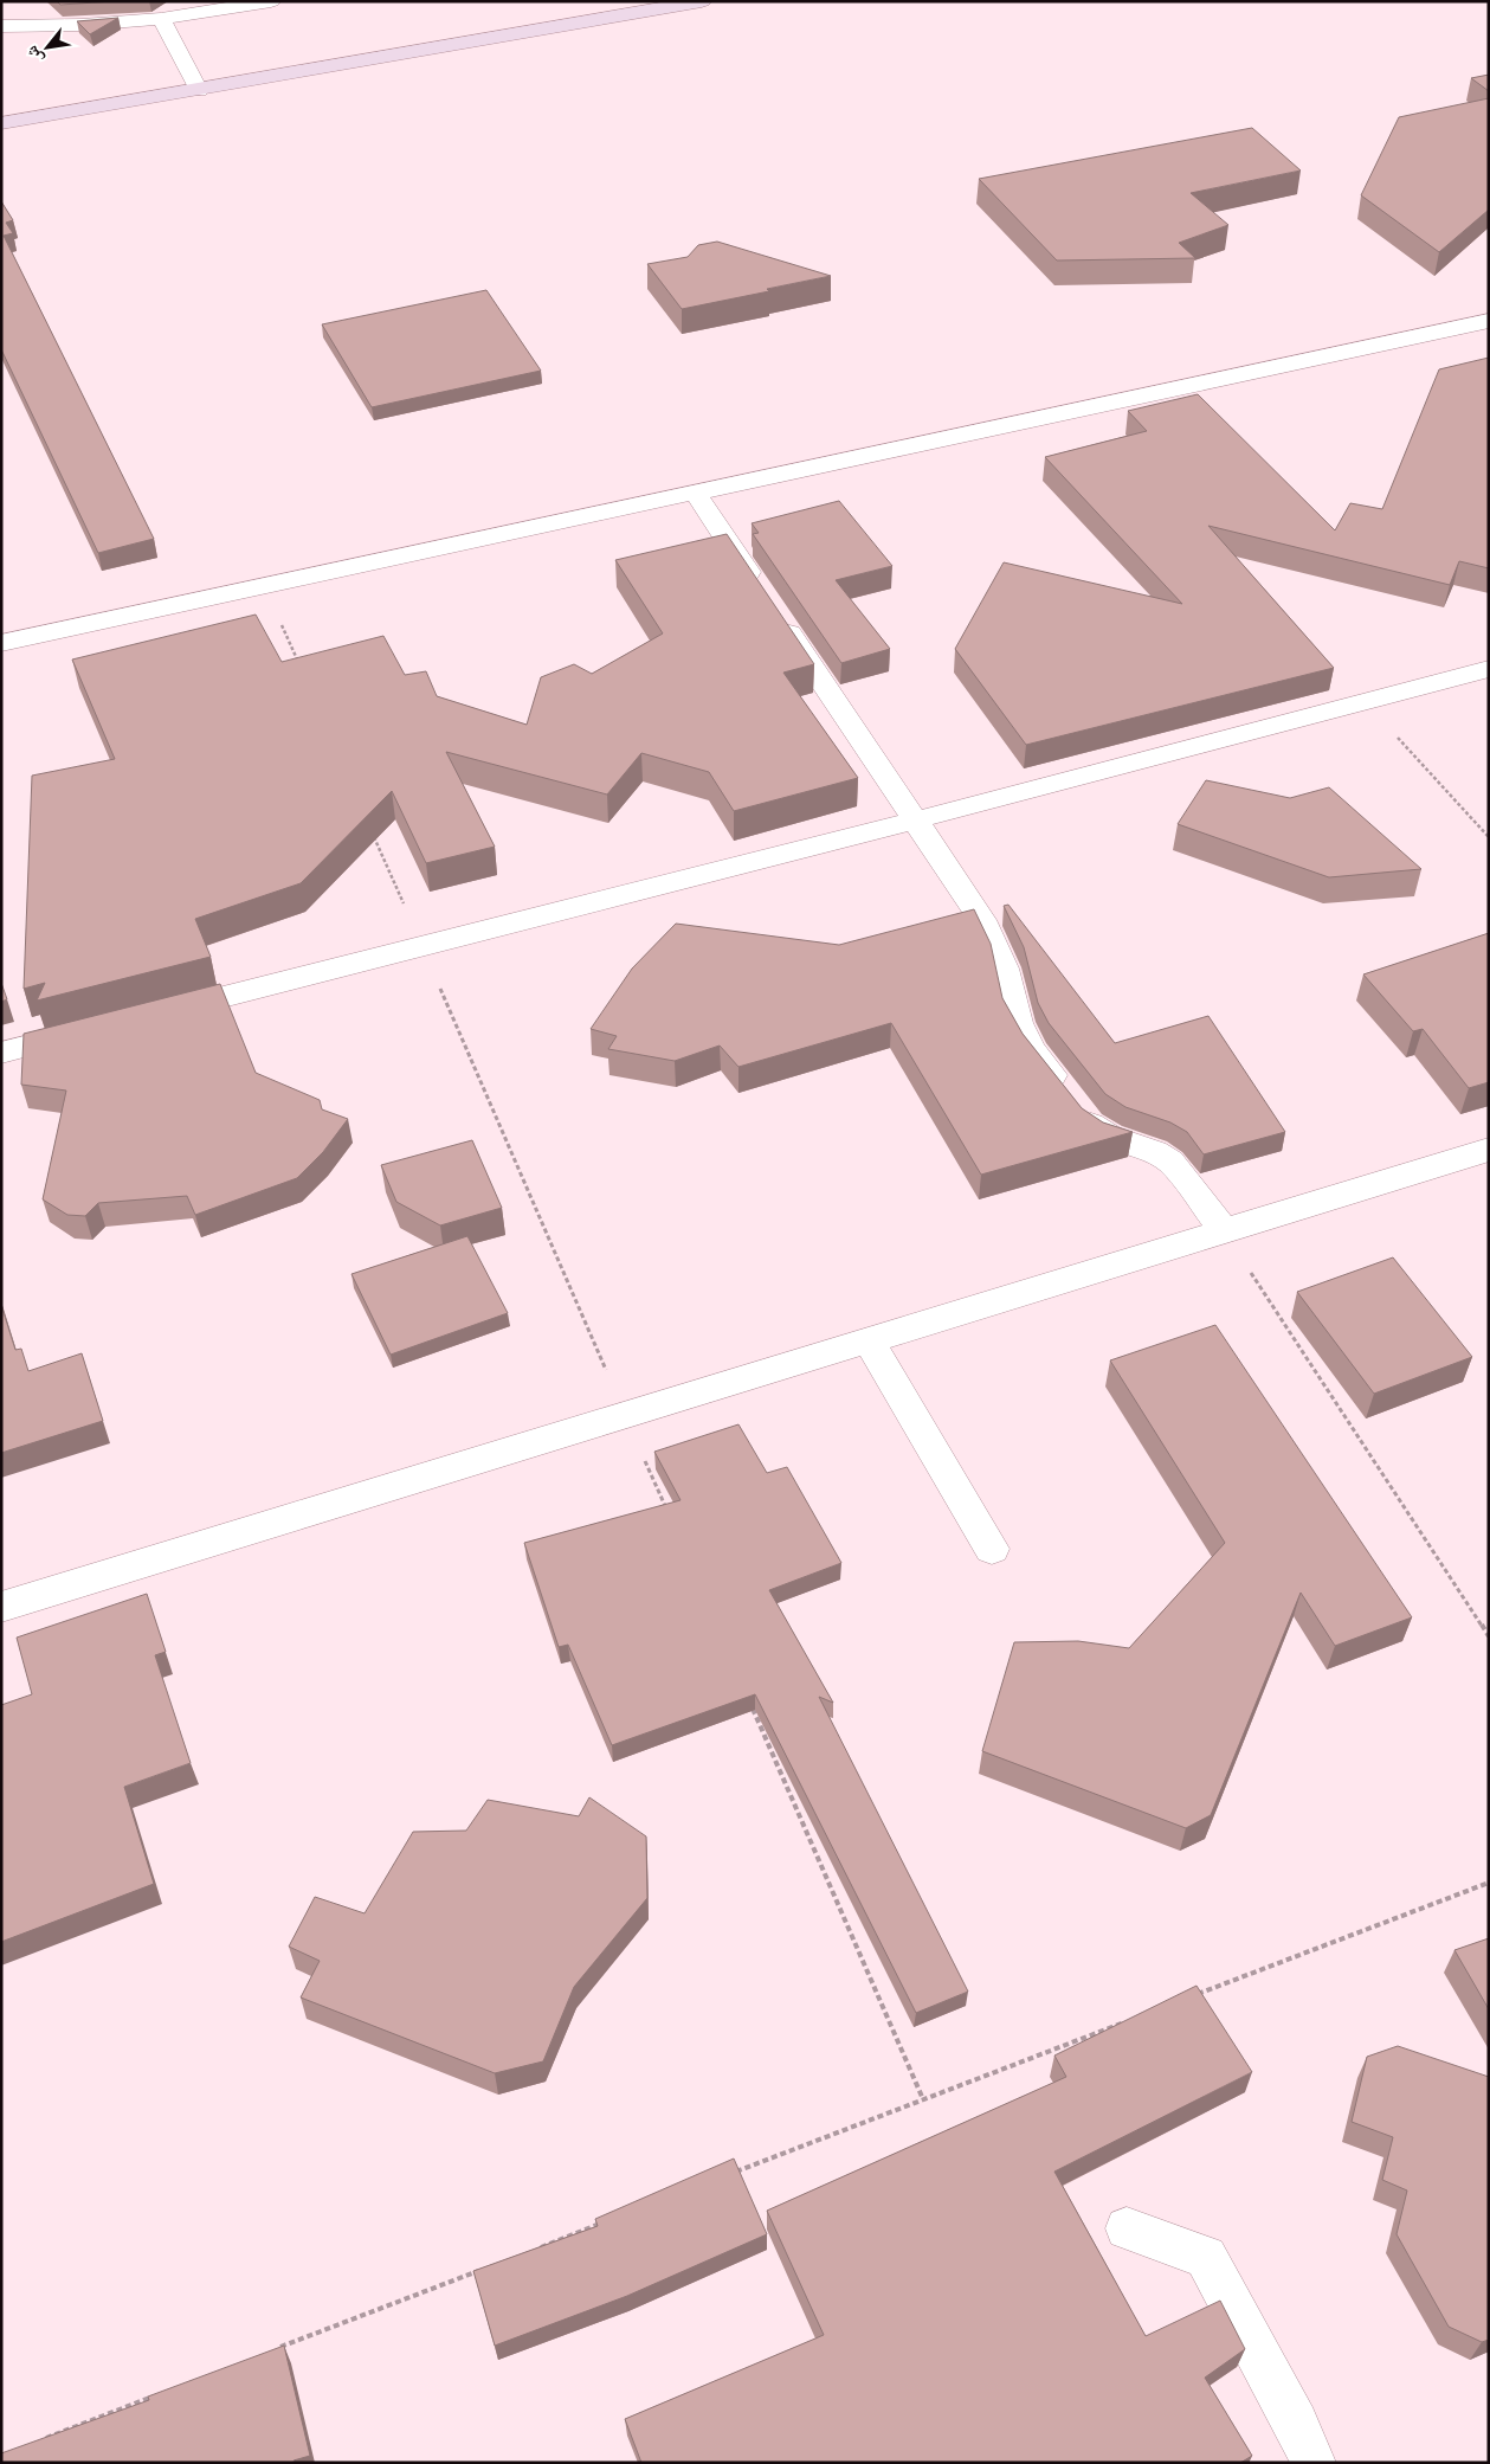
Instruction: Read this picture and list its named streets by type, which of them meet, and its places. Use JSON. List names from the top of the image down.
{
  "north": "bottom left"
}
